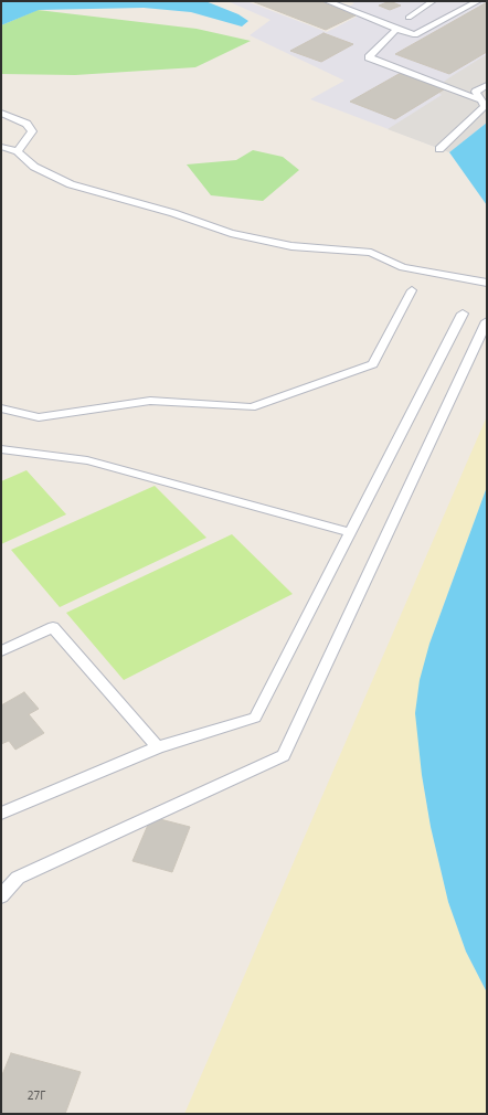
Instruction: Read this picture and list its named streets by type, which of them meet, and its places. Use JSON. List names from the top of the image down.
{
  "house_numbers": ["27Г"]
}
